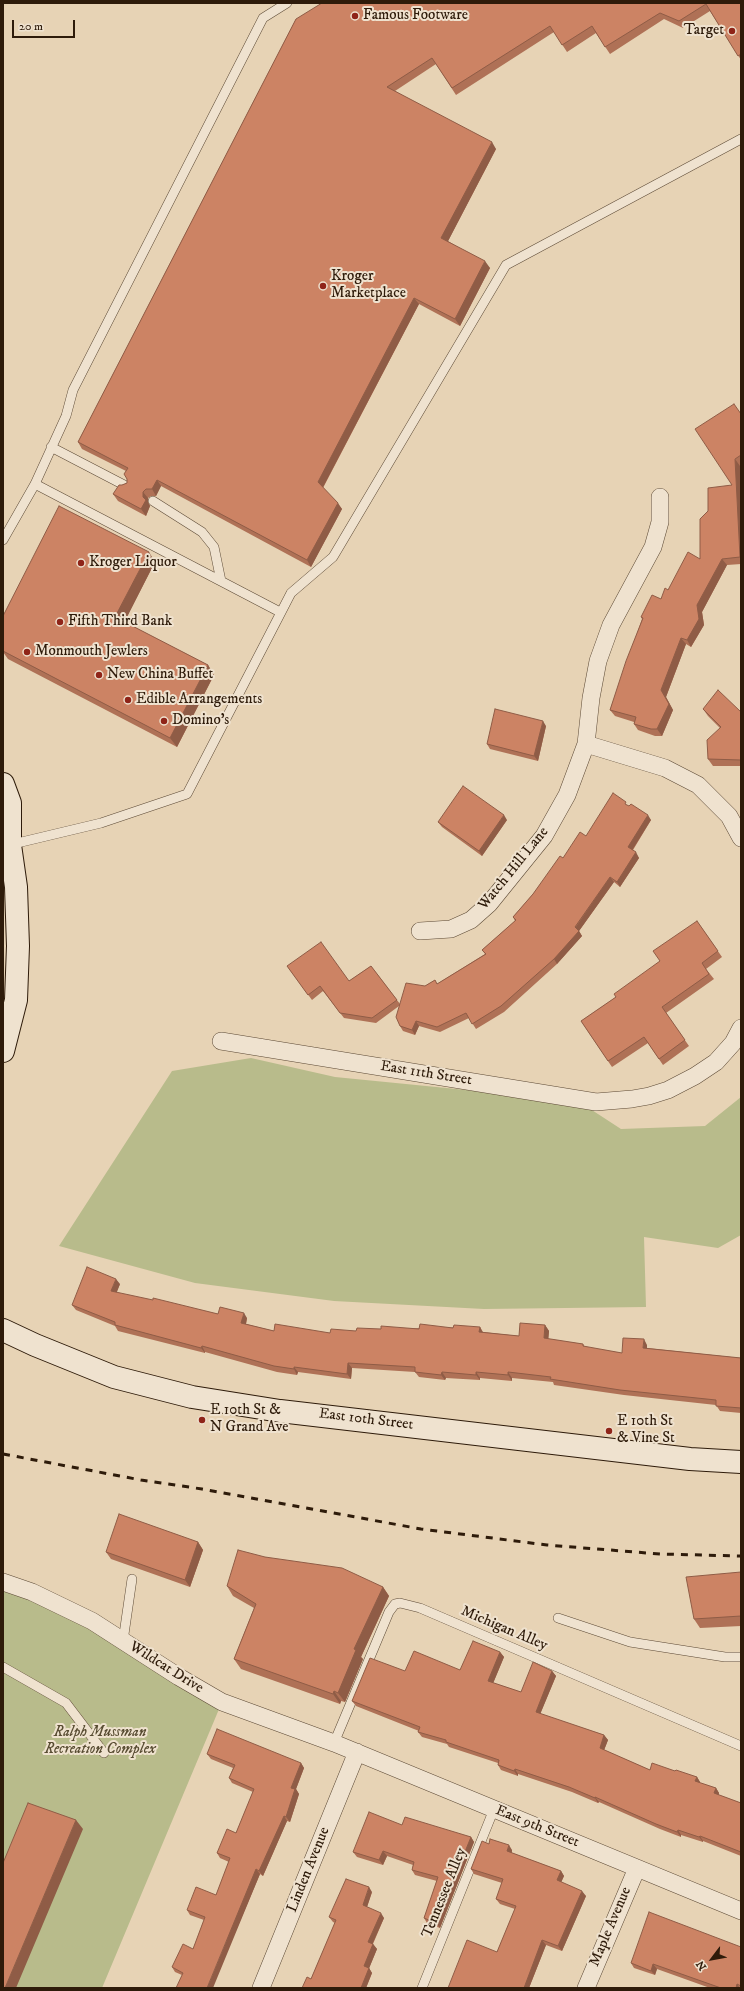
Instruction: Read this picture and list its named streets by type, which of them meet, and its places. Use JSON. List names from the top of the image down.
{
  "streets": {
    "main road": ["East 10th Street"],
    "street": [
      "Watch Hill Lane",
      "East 11th Street",
      "Wildcat Drive",
      "East 9th Street",
      "Linden Avenue",
      "Maple Avenue"
    ],
    "lane": ["Michigan Alley", "Tennessee Alley"]
  },
  "crossings": [
    ["Michigan Alley", "Wildcat Drive"],
    ["Michigan Alley", "East 9th Street"],
    ["Wildcat Drive", "East 9th Street"],
    ["East 9th Street", "Linden Avenue"],
    ["East 9th Street", "Tennessee Alley"],
    ["East 9th Street", "Maple Avenue"]
  ],
  "parks": ["Ralph Mussman Recreation Complex"],
  "places": [
    "Famous Footware",
    "Target",
    "Kroger Marketplace",
    "Kroger Liquor",
    "Fifth Third Bank",
    "Monmouth Jewlers",
    "New China Buffet",
    "Edible Arrangements",
    "Domino's",
    "E 10th St & N Grand Ave",
    "E 10th St & Vine St"
  ],
  "scale_bar": "20 m",
  "north": "bottom left"
}
